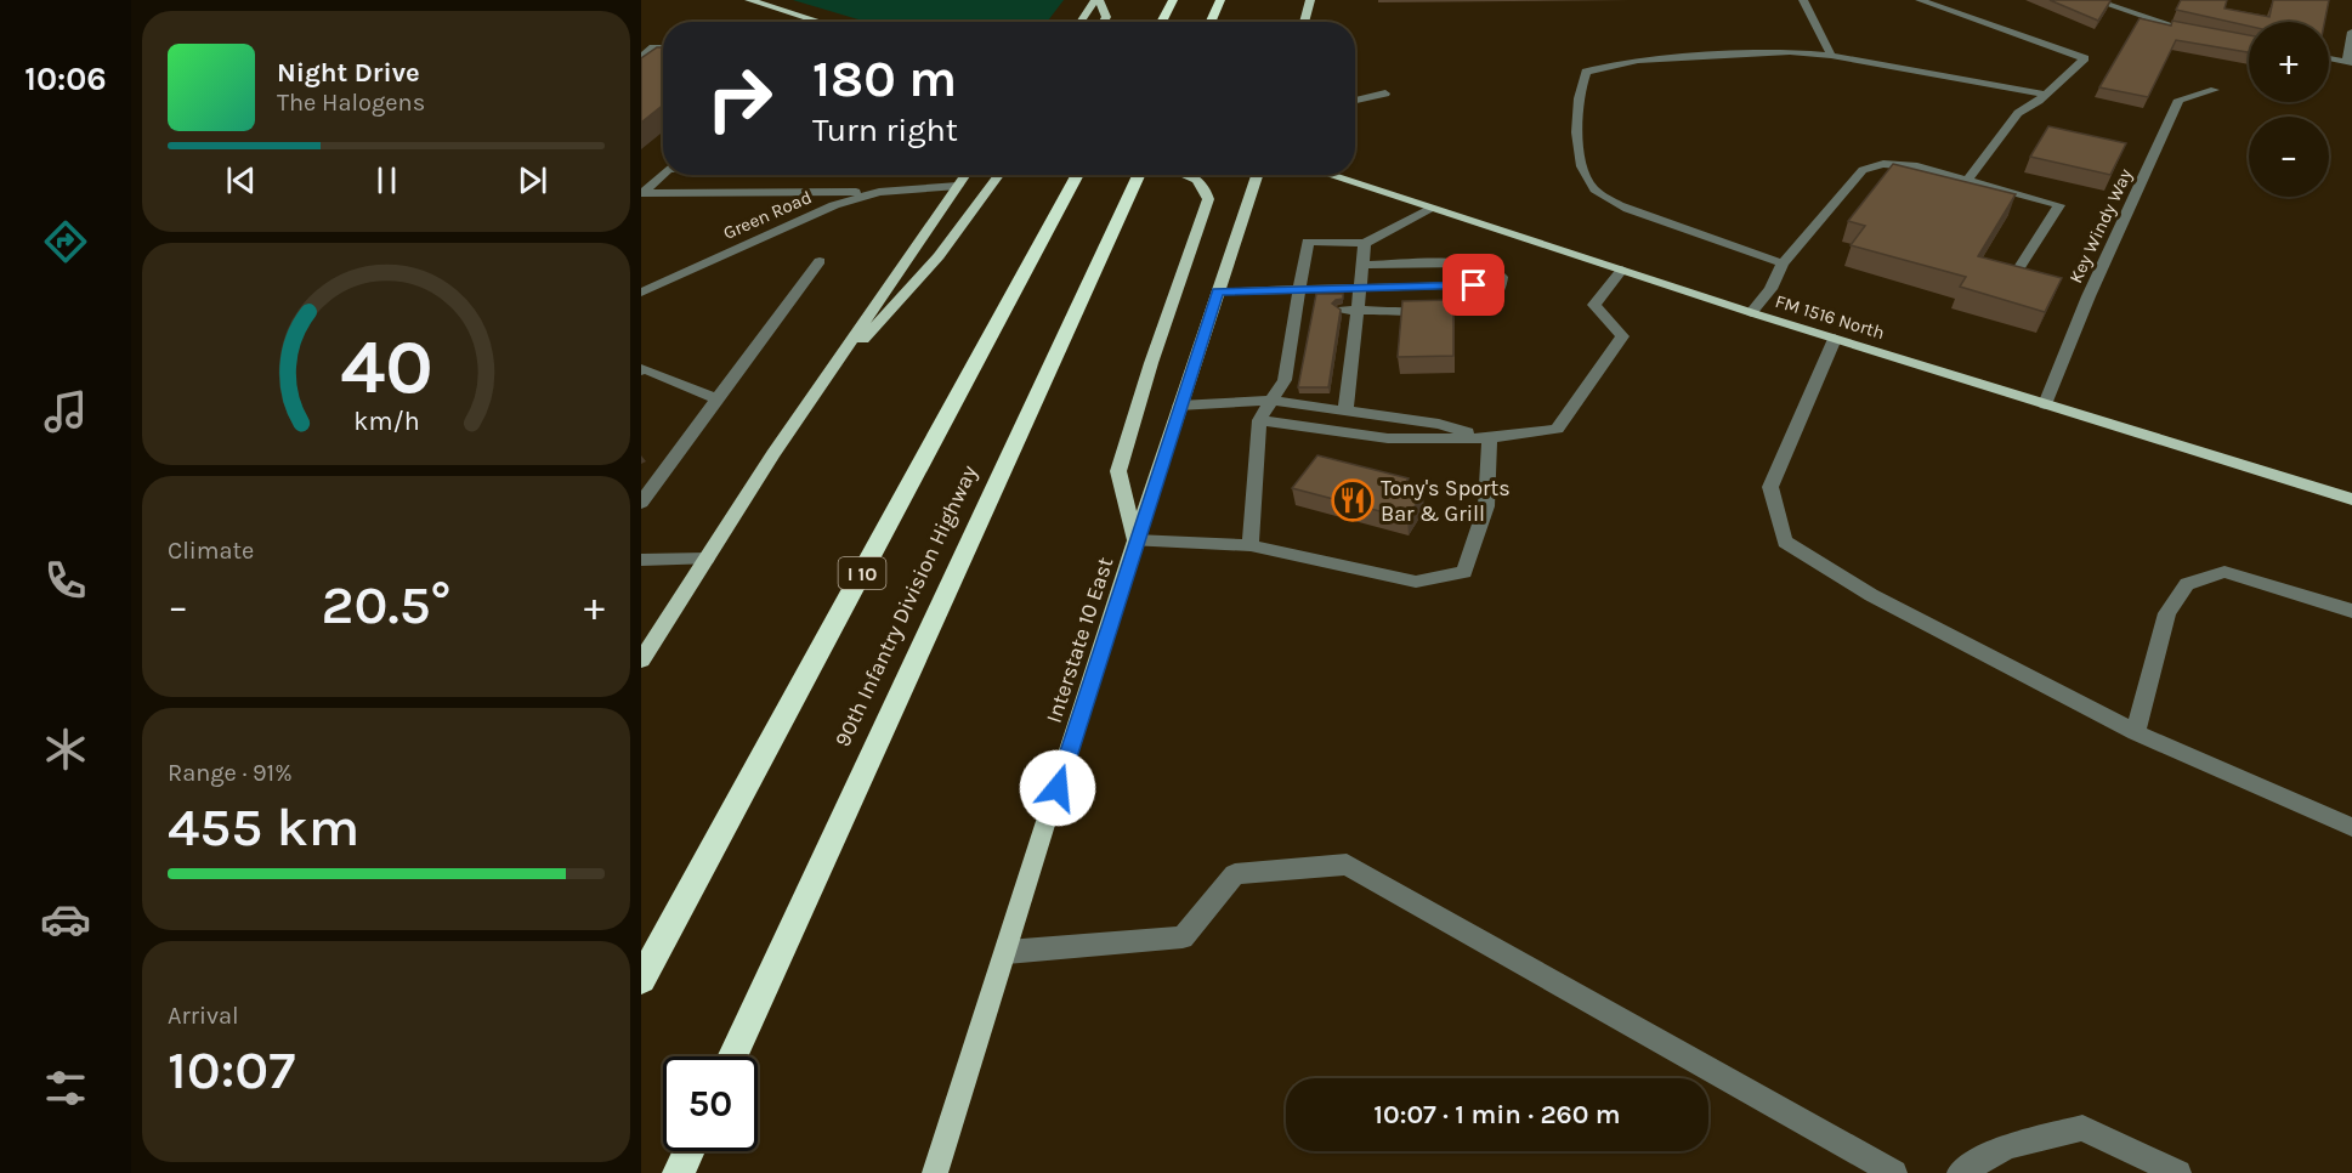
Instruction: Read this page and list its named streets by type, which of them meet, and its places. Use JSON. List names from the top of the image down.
{
  "streets": {
    "highway": ["I 10", "90th Infantry Division Highway"],
    "main road": ["FM 1516 North", "Interstate 10 East"],
    "street": ["Green Road", "Key Windy Way"]
  },
  "crossings": [
    ["Key Windy Way", "FM 1516 North"]
  ],
  "places": {
    "restaurant": ["Tony's Sports Bar & Grill"]
  },
  "page": {
    "tabs": "10:06",
    "map_buttons": ["+", "−"],
    "turn": ["180 m", "Turn right"],
    "song": ["Night Drive", "The Halogens"],
    "tile": [
      "Climate",
      ["Range · 91%", "455 km"],
      ["Arrival", "10:07"]
    ],
    "heat": ["−", "20.5°", "+"],
    "limit": "50",
    "trip": "10:07 · 1 min · 260 m",
    "gauge": ["40", "km/h"]
  }
}
